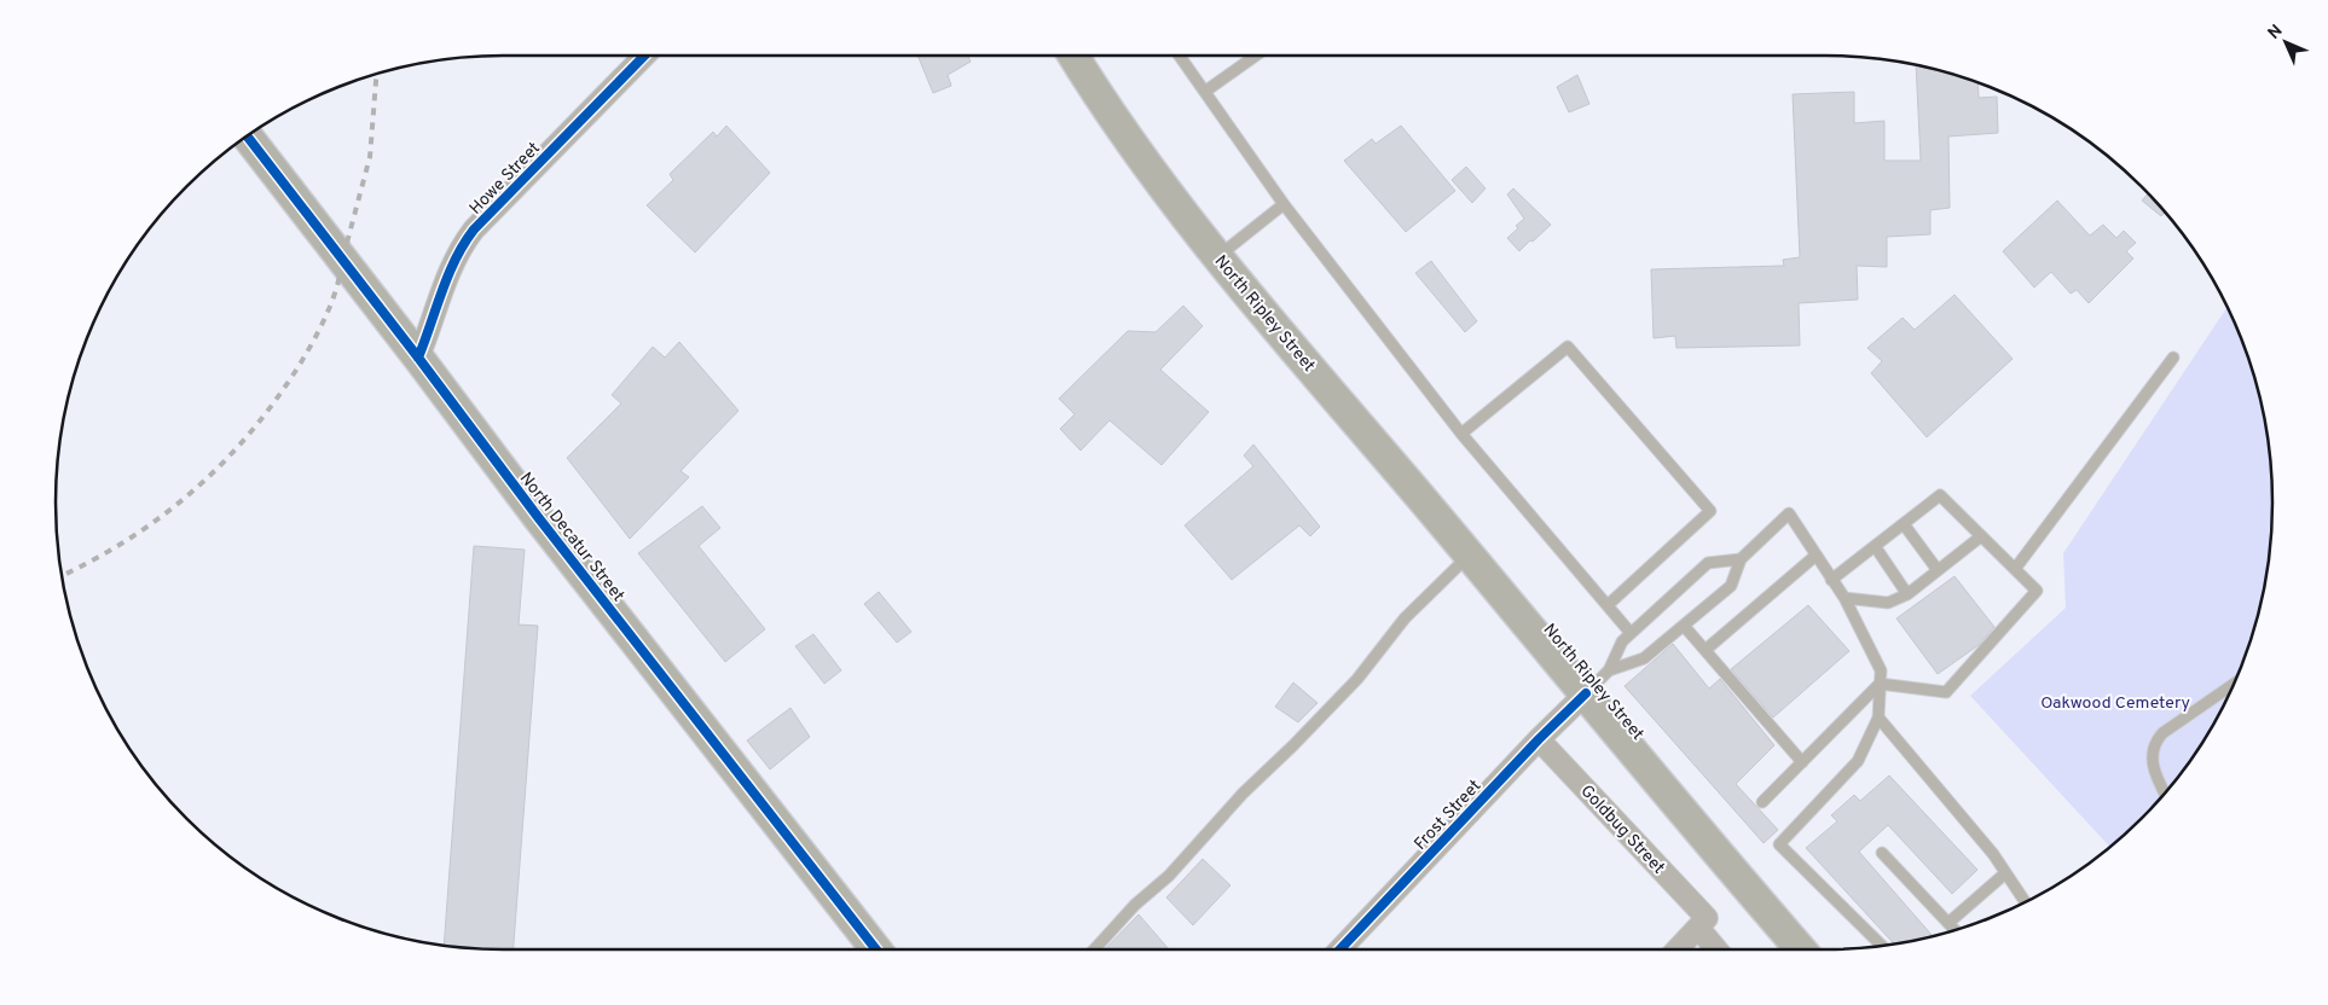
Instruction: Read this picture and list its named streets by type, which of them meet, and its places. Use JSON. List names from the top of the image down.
{
  "streets": {
    "main road": ["North Ripley Street", "North Decatur Street"],
    "street": ["Howe Street", "Frost Street", "Goldbug Street"]
  },
  "crossings": [
    ["Howe Street", "North Decatur Street"],
    ["North Ripley Street", "Frost Street"],
    ["Frost Street", "Goldbug Street"]
  ],
  "parks": ["Oakwood Cemetery"],
  "north": "top left"
}
